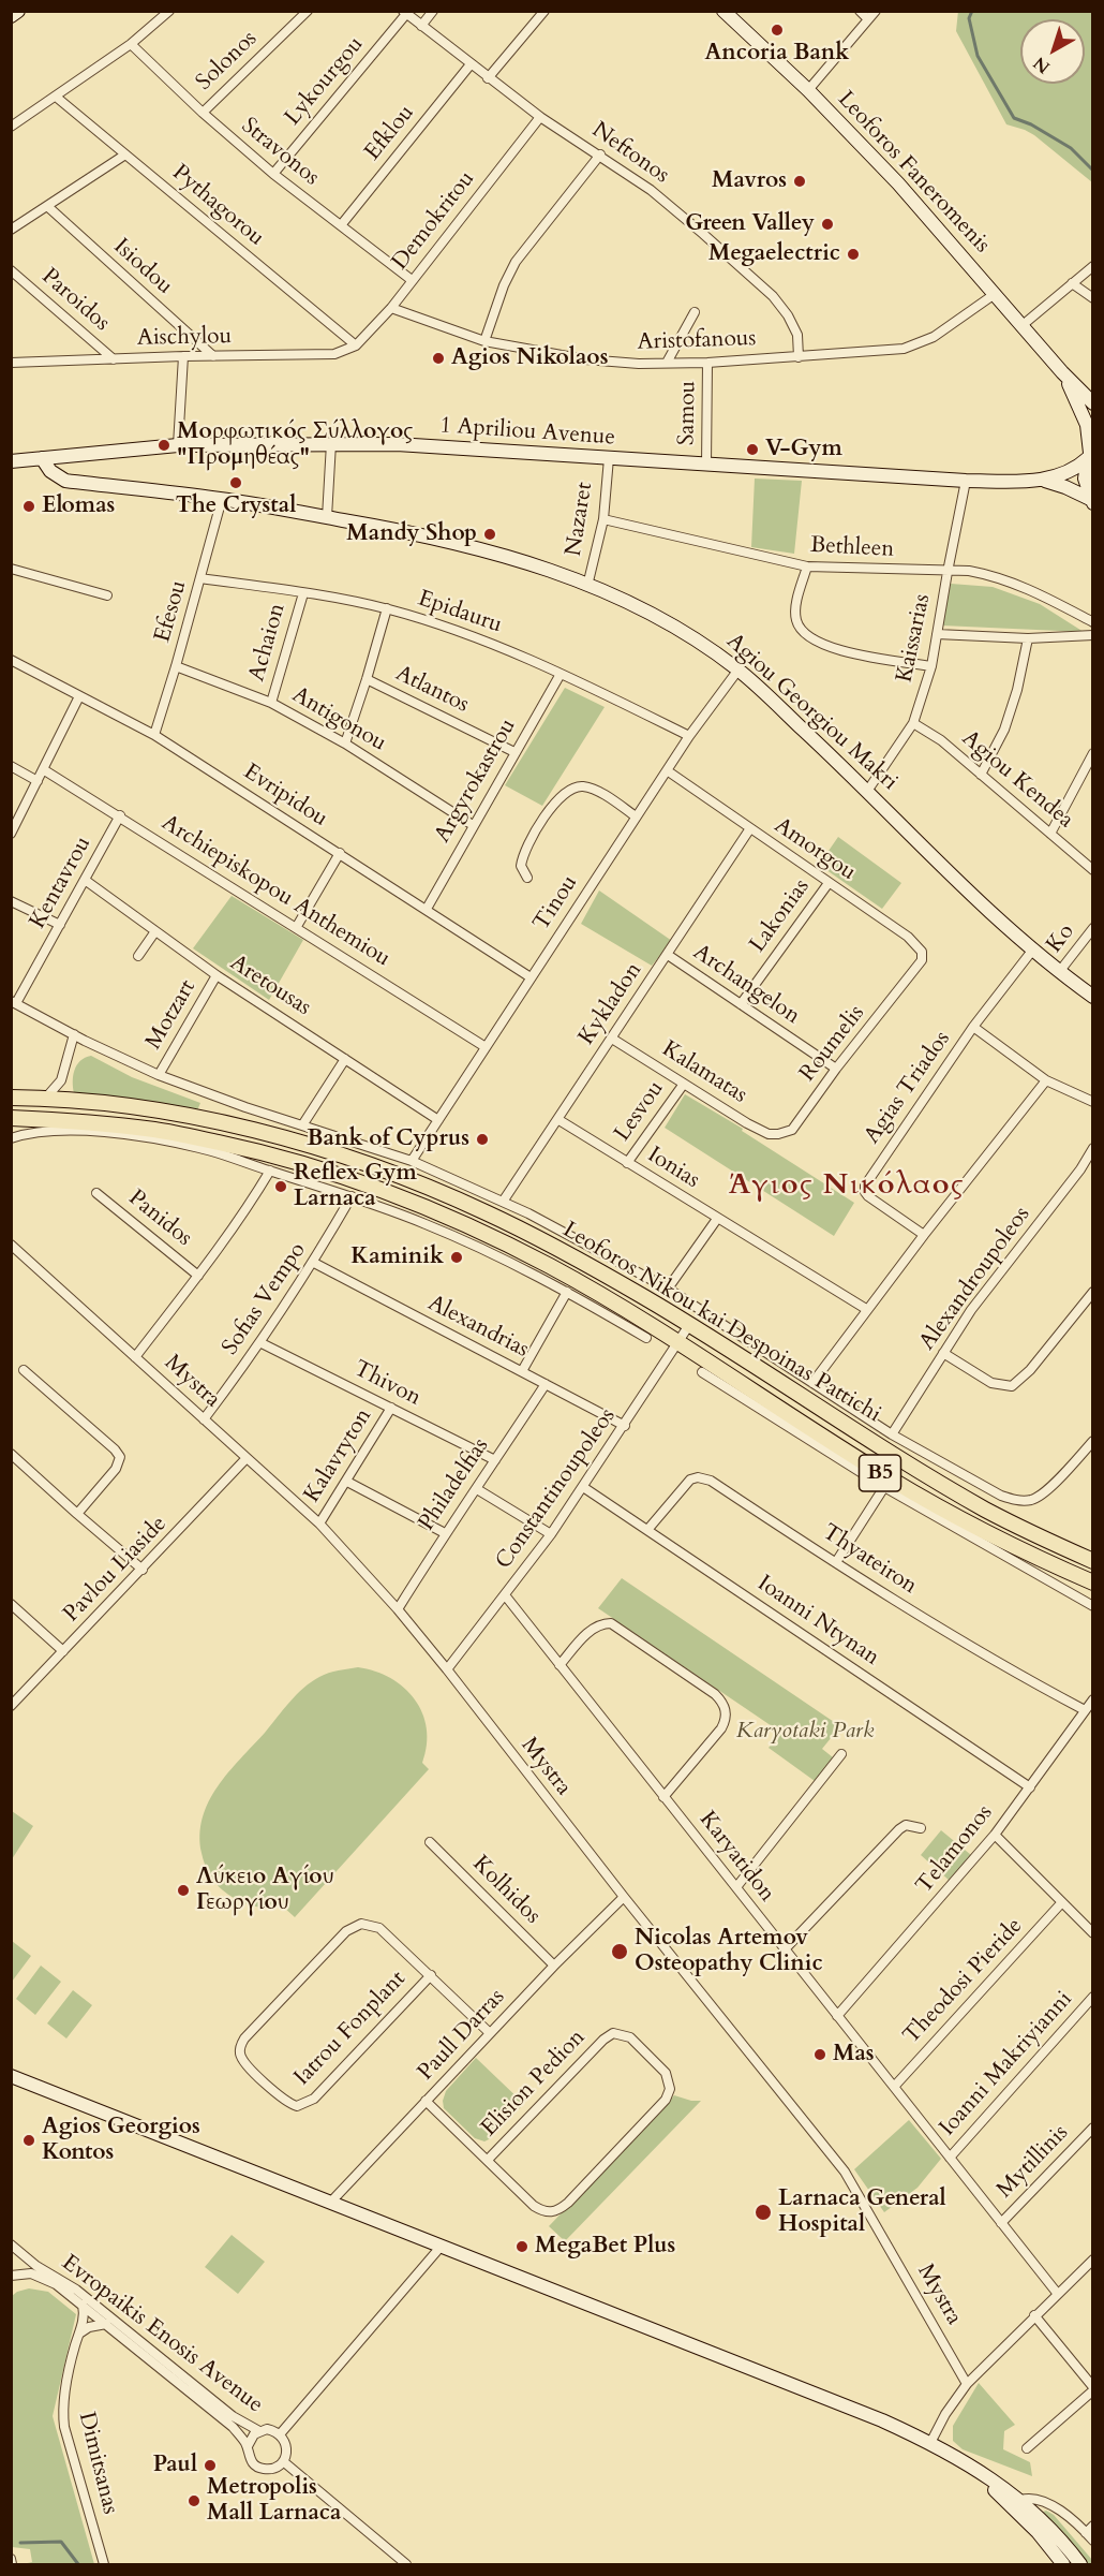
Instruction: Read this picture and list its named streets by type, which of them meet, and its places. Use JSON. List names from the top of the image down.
{
  "streets": {
    "main road": ["Leoforos Nikou kai Despoinas Pattichi", "B5"],
    "street": [
      "Solonos",
      "Lykourgou",
      "Efklou",
      "Stravonos",
      "Neftonos",
      "Leoforos Faneromenis",
      "Pythagorou",
      "Demokritou",
      "Isiodou",
      "Paroidos",
      "Aischylou",
      "Aristofanous",
      "Samou",
      "1 Apriliou Avenue",
      "Nazaret",
      "Bethleen",
      "Efesou",
      "Epidauru",
      "Kaissarias",
      "Achaion",
      "Atlantos",
      "Agiou Georgiou Makri",
      "Antigonou",
      "Agiou Kendea",
      "Argyrokastrou",
      "Evripidou",
      "Amorgou",
      "Kentavrou",
      "Archiepiskopou Anthemiou",
      "Tinou",
      "Lakonias",
      "Ko",
      "Archangelon",
      "Aretousas",
      "Kykladon",
      "Motzart",
      "Roumelis",
      "Kalamatas",
      "Agias Triados",
      "Lesvou",
      "Ionias",
      "Panidos",
      "Alexandroupoleos",
      "Sofias Vempo",
      "Alexandrias",
      "Mystra",
      "Thivon",
      "Kalavryton",
      "Philadelfias",
      "Constantinoupoleos",
      "Thyateiron",
      "Pavlou Liaside",
      "Ioanni Ntynan",
      "Telamonos",
      "Karyatidon",
      "Kolhidos",
      "Theodosi Pieride",
      "Iatrou Fonplant",
      "Paull Darras",
      "Ioanni Makriyianni",
      "Elision Pedion",
      "Mytillinis",
      "Evropaikis Enosis Avenue",
      "Dimitsanas"
    ]
  },
  "crossings": [
    ["Solonos", "Stravonos"],
    ["Lykourgou", "Stravonos"],
    ["Lykourgou", "Neftonos"],
    ["Efklou", "Stravonos"],
    ["Efklou", "Neftonos"],
    ["Stravonos", "Demokritou"],
    ["Neftonos", "Demokritou"],
    ["Neftonos", "Aristofanous"],
    ["Leoforos Faneromenis", "Aristofanous"],
    ["Leoforos Faneromenis", "1 Apriliou Avenue"],
    ["Pythagorou", "Demokritou"],
    ["Pythagorou", "Aischylou"],
    ["Demokritou", "Aischylou"],
    ["Demokritou", "Aristofanous"],
    ["Isiodou", "Aischylou"],
    ["Paroidos", "Aischylou"],
    ["Aristofanous", "Samou"],
    ["Samou", "1 Apriliou Avenue"],
    ["1 Apriliou Avenue", "Nazaret"],
    ["1 Apriliou Avenue", "Kaissarias"],
    ["1 Apriliou Avenue", "Agiou Georgiou Makri"],
    ["Nazaret", "Bethleen"],
    ["Nazaret", "Agiou Georgiou Makri"],
    ["Bethleen", "Kaissarias"],
    ["Efesou", "Epidauru"],
    ["Efesou", "Agiou Georgiou Makri"],
    ["Efesou", "Antigonou"],
    ["Efesou", "Evripidou"],
    ["Epidauru", "Achaion"],
    ["Epidauru", "Argyrokastrou"],
    ["Epidauru", "Tinou"],
    ["Kaissarias", "Agiou Georgiou Makri"],
    ["Kaissarias", "Agiou Kendea"],
    ["Achaion", "Antigonou"],
    ["Atlantos", "Argyrokastrou"],
    ["Agiou Georgiou Makri", "Tinou"],
    ["Agiou Georgiou Makri", "Ko"],
    ["Agiou Georgiou Makri", "Agias Triados"],
    ["Antigonou", "Argyrokastrou"],
    ["Argyrokastrou", "Evripidou"],
    ["Evripidou", "Tinou"],
    ["Amorgou", "Tinou"],
    ["Amorgou", "Lakonias"],
    ["Amorgou", "Kykladon"],
    ["Amorgou", "Roumelis"],
    ["Kentavrou", "Archiepiskopou Anthemiou"],
    ["Kentavrou", "Aretousas"],
    ["Archiepiskopou Anthemiou", "Tinou"],
    ["Tinou", "Aretousas"],
    ["Lakonias", "Archangelon"],
    ["Archangelon", "Kykladon"],
    ["Archangelon", "Roumelis"],
    ["Aretousas", "Motzart"],
    ["Kykladon", "Kalamatas"],
    ["Kykladon", "Ionias"],
    ["Roumelis", "Kalamatas"],
    ["Kalamatas", "Lesvou"],
    ["Lesvou", "Ionias"],
    ["Panidos", "Mystra"],
    ["Sofias Vempo", "Alexandrias"],
    ["Sofias Vempo", "Mystra"],
    ["Sofias Vempo", "Thivon"],
    ["Leoforos Nikou kai Despoinas Pattichi", "Constantinoupoleos"],
    ["Alexandrias", "Philadelfias"],
    ["Alexandrias", "Constantinoupoleos"],
    ["Mystra", "Kalavryton"],
    ["Mystra", "Philadelfias"],
    ["Mystra", "Constantinoupoleos"],
    ["Mystra", "Pavlou Liaside"],
    ["Mystra", "Paull Darras"],
    ["Thivon", "Kalavryton"],
    ["Thivon", "Philadelfias"],
    ["Constantinoupoleos", "Ioanni Ntynan"],
    ["Constantinoupoleos", "Karyatidon"],
    ["Thyateiron", "Ioanni Ntynan"],
    ["Thyateiron", "Telamonos"],
    ["Ioanni Ntynan", "Telamonos"],
    ["Telamonos", "Karyatidon"],
    ["Karyatidon", "Theodosi Pieride"],
    ["Karyatidon", "Ioanni Makriyianni"],
    ["Karyatidon", "Mytillinis"],
    ["Kolhidos", "Paull Darras"],
    ["Iatrou Fonplant", "Paull Darras"],
    ["Paull Darras", "Elision Pedion"],
    ["Evropaikis Enosis Avenue", "Dimitsanas"]
  ],
  "districts": ["Άγιος Νικόλαος"],
  "parks": ["Karyotaki Park"],
  "places": [
    "Ancoria Bank",
    "Mavros",
    "Green Valley",
    "Megaelectric",
    "Agios Nikolaos",
    "Μορφωτικός Σύλλογος \"Προμηθέας\"",
    "V-Gym",
    "The Crystal",
    "Elomas",
    "Mandy Shop",
    "Bank of Cyprus",
    "Reflex Gym Larnaca",
    "Kaminik",
    "Λύκειο Αγίου Γεωργίου",
    "Nicolas Artemov Osteopathy Clinic",
    "Mas",
    "Agios Georgios Kontos",
    "Larnaca General Hospital",
    "MegaBet Plus",
    "Paul",
    "Metropolis Mall Larnaca"
  ],
  "north": "bottom left"
}
